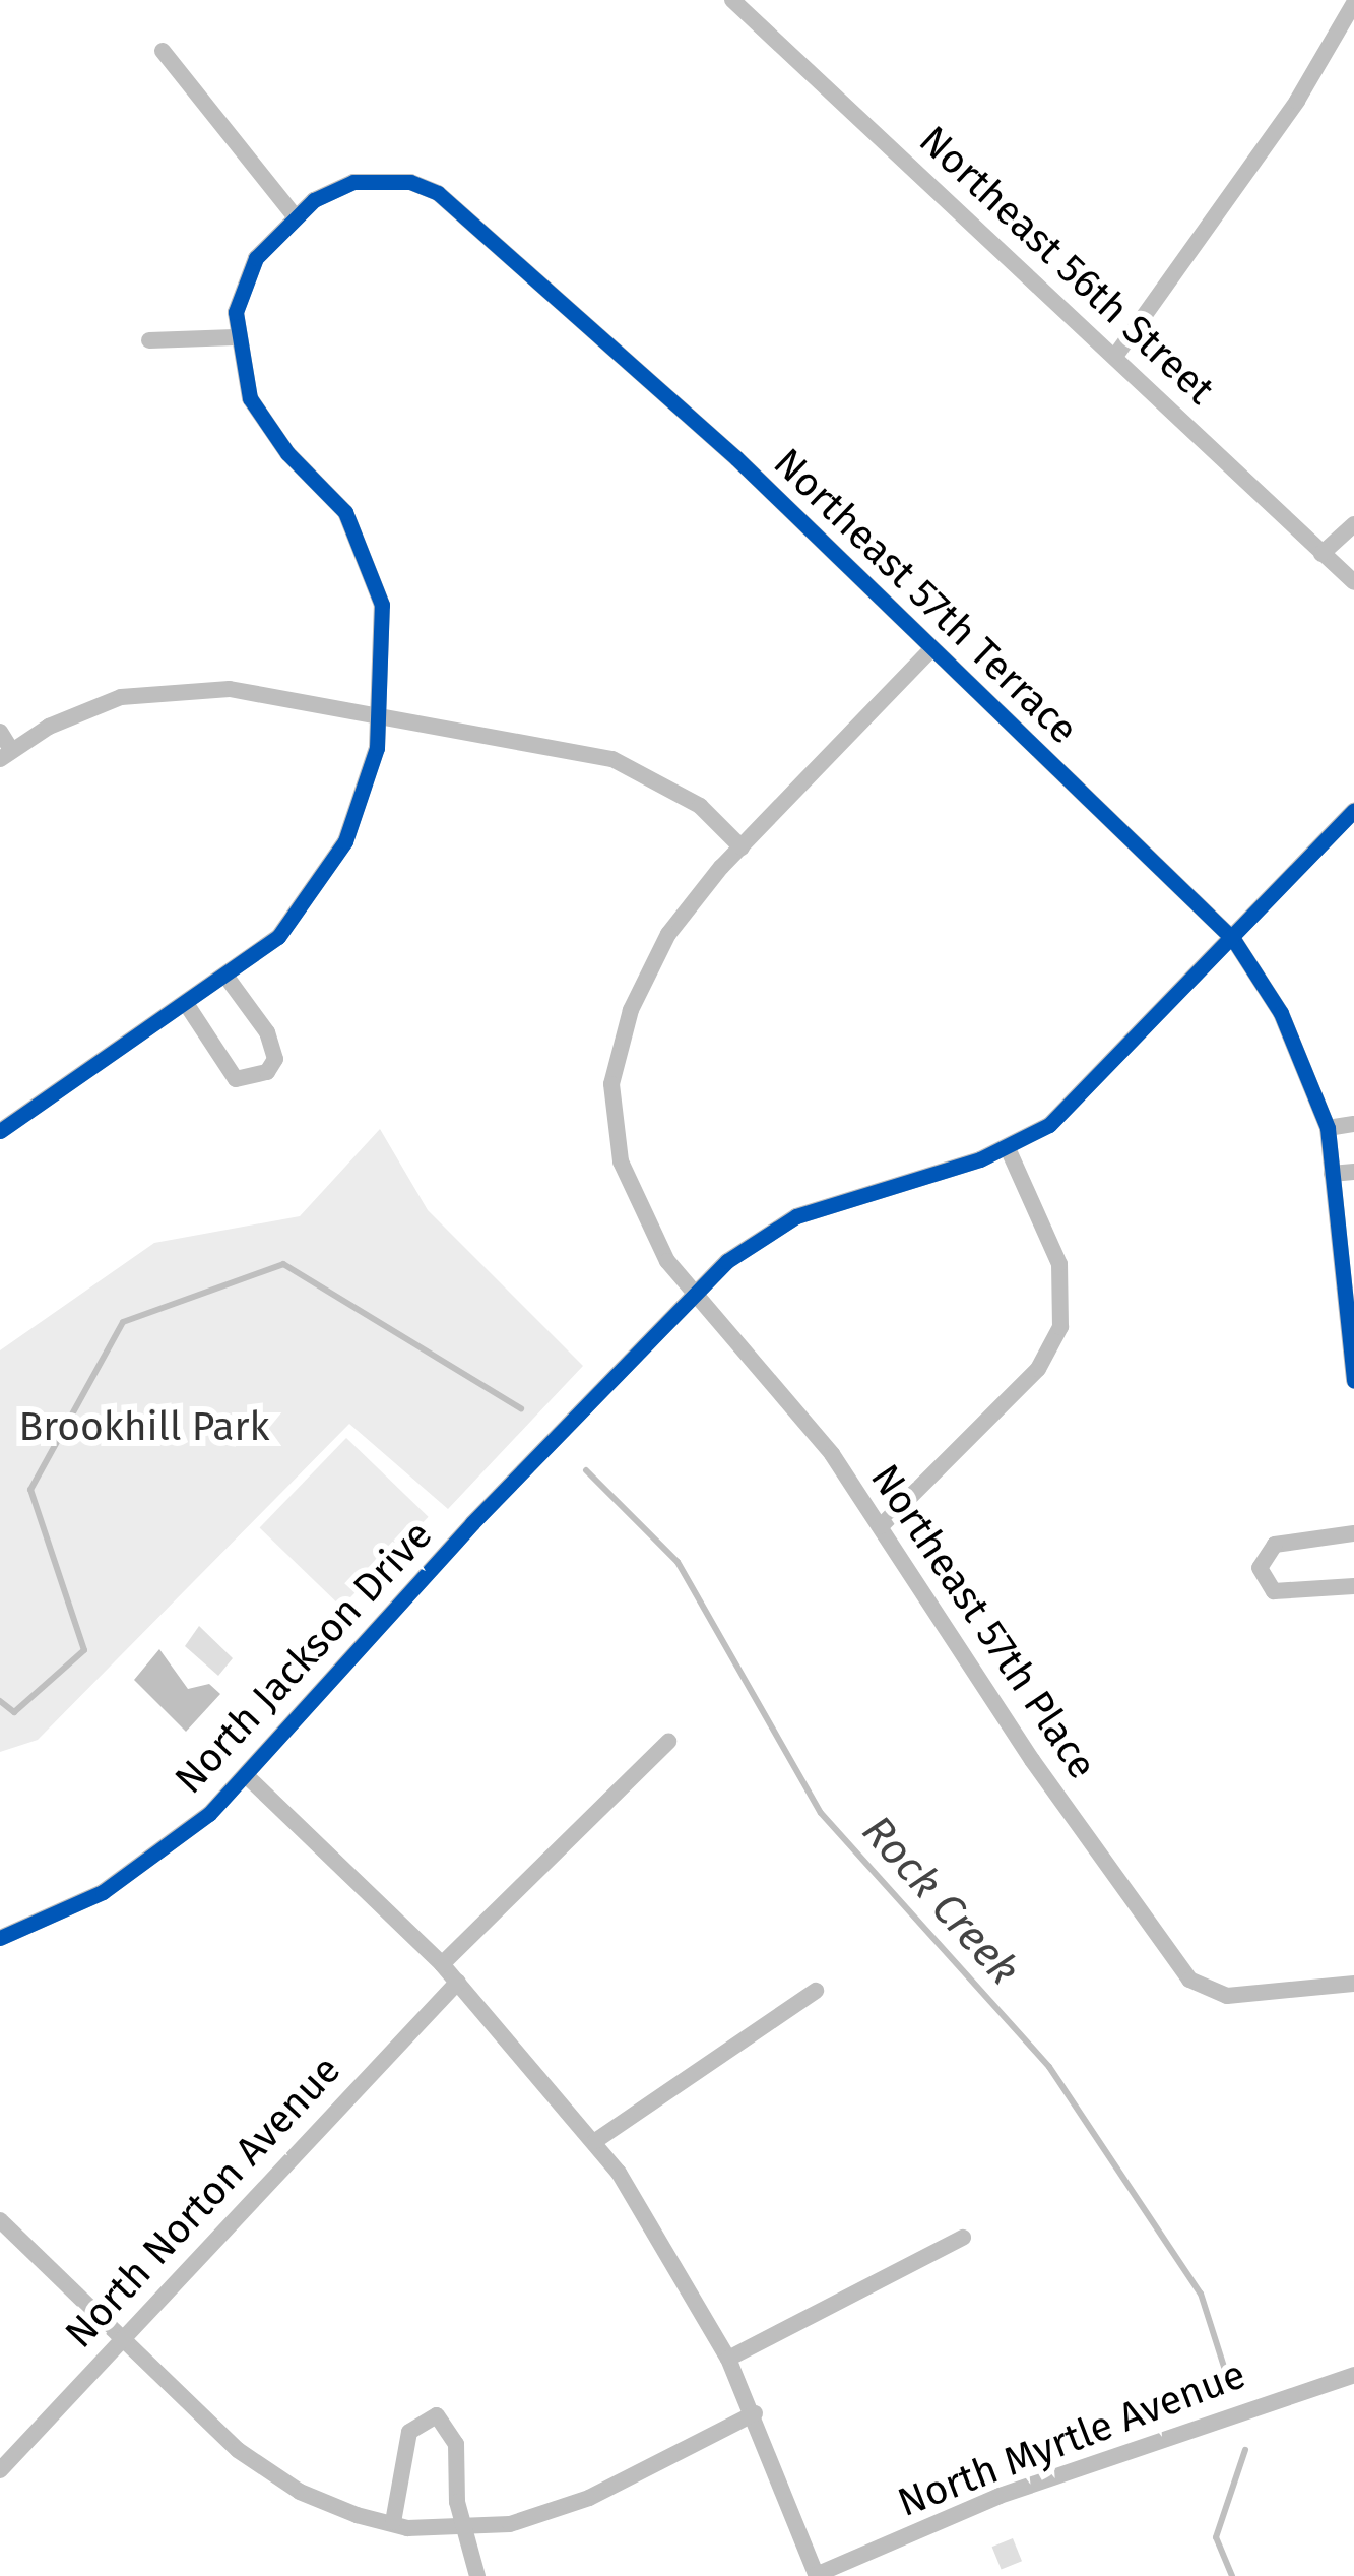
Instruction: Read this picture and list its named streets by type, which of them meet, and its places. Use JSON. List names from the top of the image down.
{
  "streets": {
    "street": [
      "Northeast 56th Street",
      "Northeast 57th Terrace",
      "Northeast 57th Place",
      "North Jackson Drive",
      "North Norton Avenue",
      "North Myrtle Avenue"
    ]
  },
  "crossings": [
    ["Northeast 57th Terrace", "Northeast 57th Place"],
    ["Northeast 57th Terrace", "North Jackson Drive"],
    ["Northeast 57th Place", "North Jackson Drive"]
  ],
  "water": ["Rock Creek"],
  "parks": ["Brookhill Park"]
}
